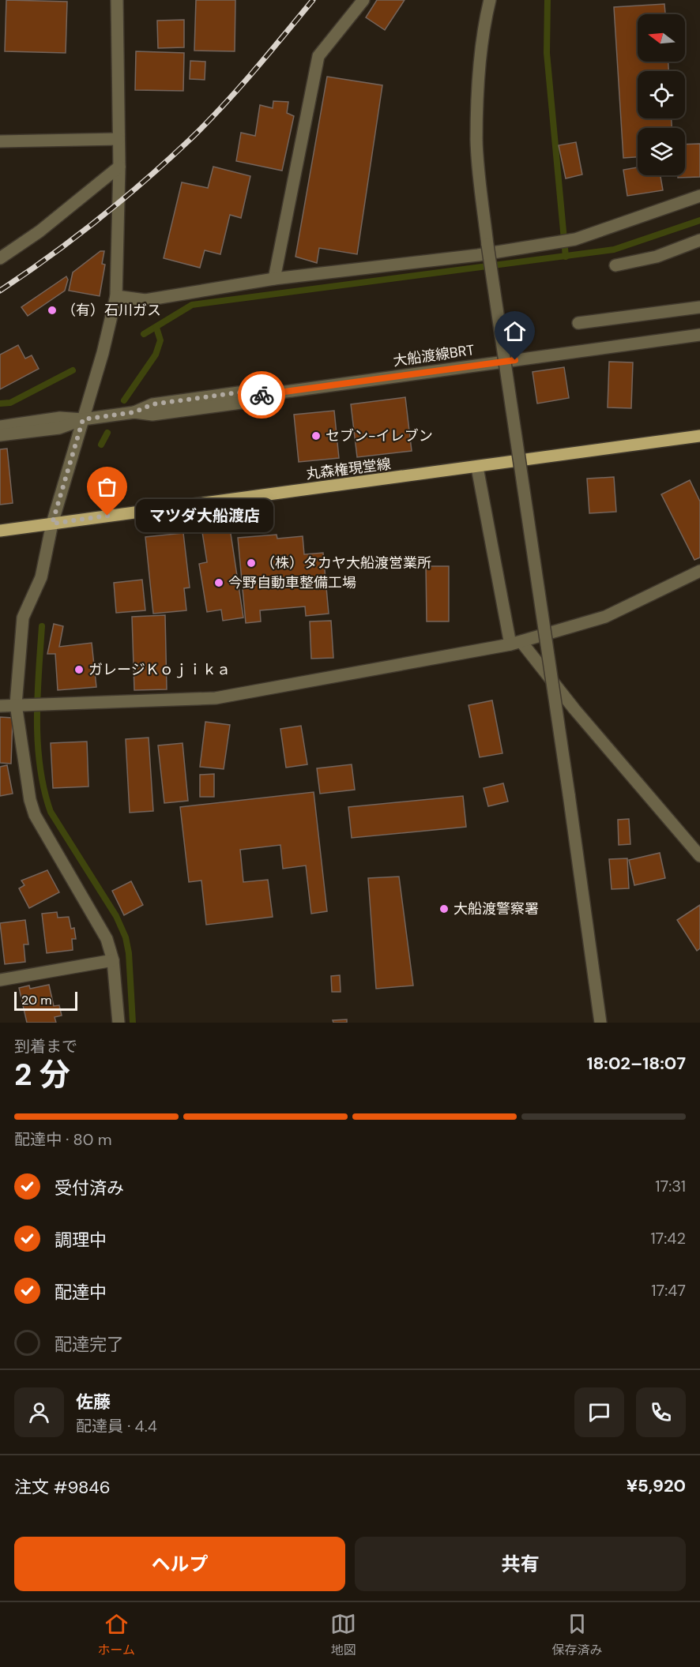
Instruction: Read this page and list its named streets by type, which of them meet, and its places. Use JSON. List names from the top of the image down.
{
  "streets": {
    "main road": ["丸森権現堂線"],
    "street": ["大船渡線BRT"]
  },
  "places": [
    "（有）石川ガス",
    "セブン-イレブン",
    "マツダ大船渡店",
    "（株）タカヤ大船渡営業所",
    "今野自動車整備工場",
    "ガレージＫｏｊｉｋａ",
    "大船渡警察署"
  ],
  "scale_bar": "20 m",
  "north": "left",
  "page": {
    "bubble": "マツダ大船渡店",
    "scale": "20 m",
    "heading": ["2 分", "到着まで", "18:02–18:07"],
    "panel": [
      "佐藤",
      "配達員 · 4.4",
      "注文 #9846",
      "¥5,920"
    ],
    "bar": "配達中 · 80 m",
    "list": [
      ["受付済み", "17:31"],
      ["調理中", "17:42"],
      ["配達中", "17:47"],
      "配達完了"
    ],
    "buttons": ["ヘルプ", "共有"],
    "tabs": ["ホーム", "地図", "保存済み"]
  }
}
